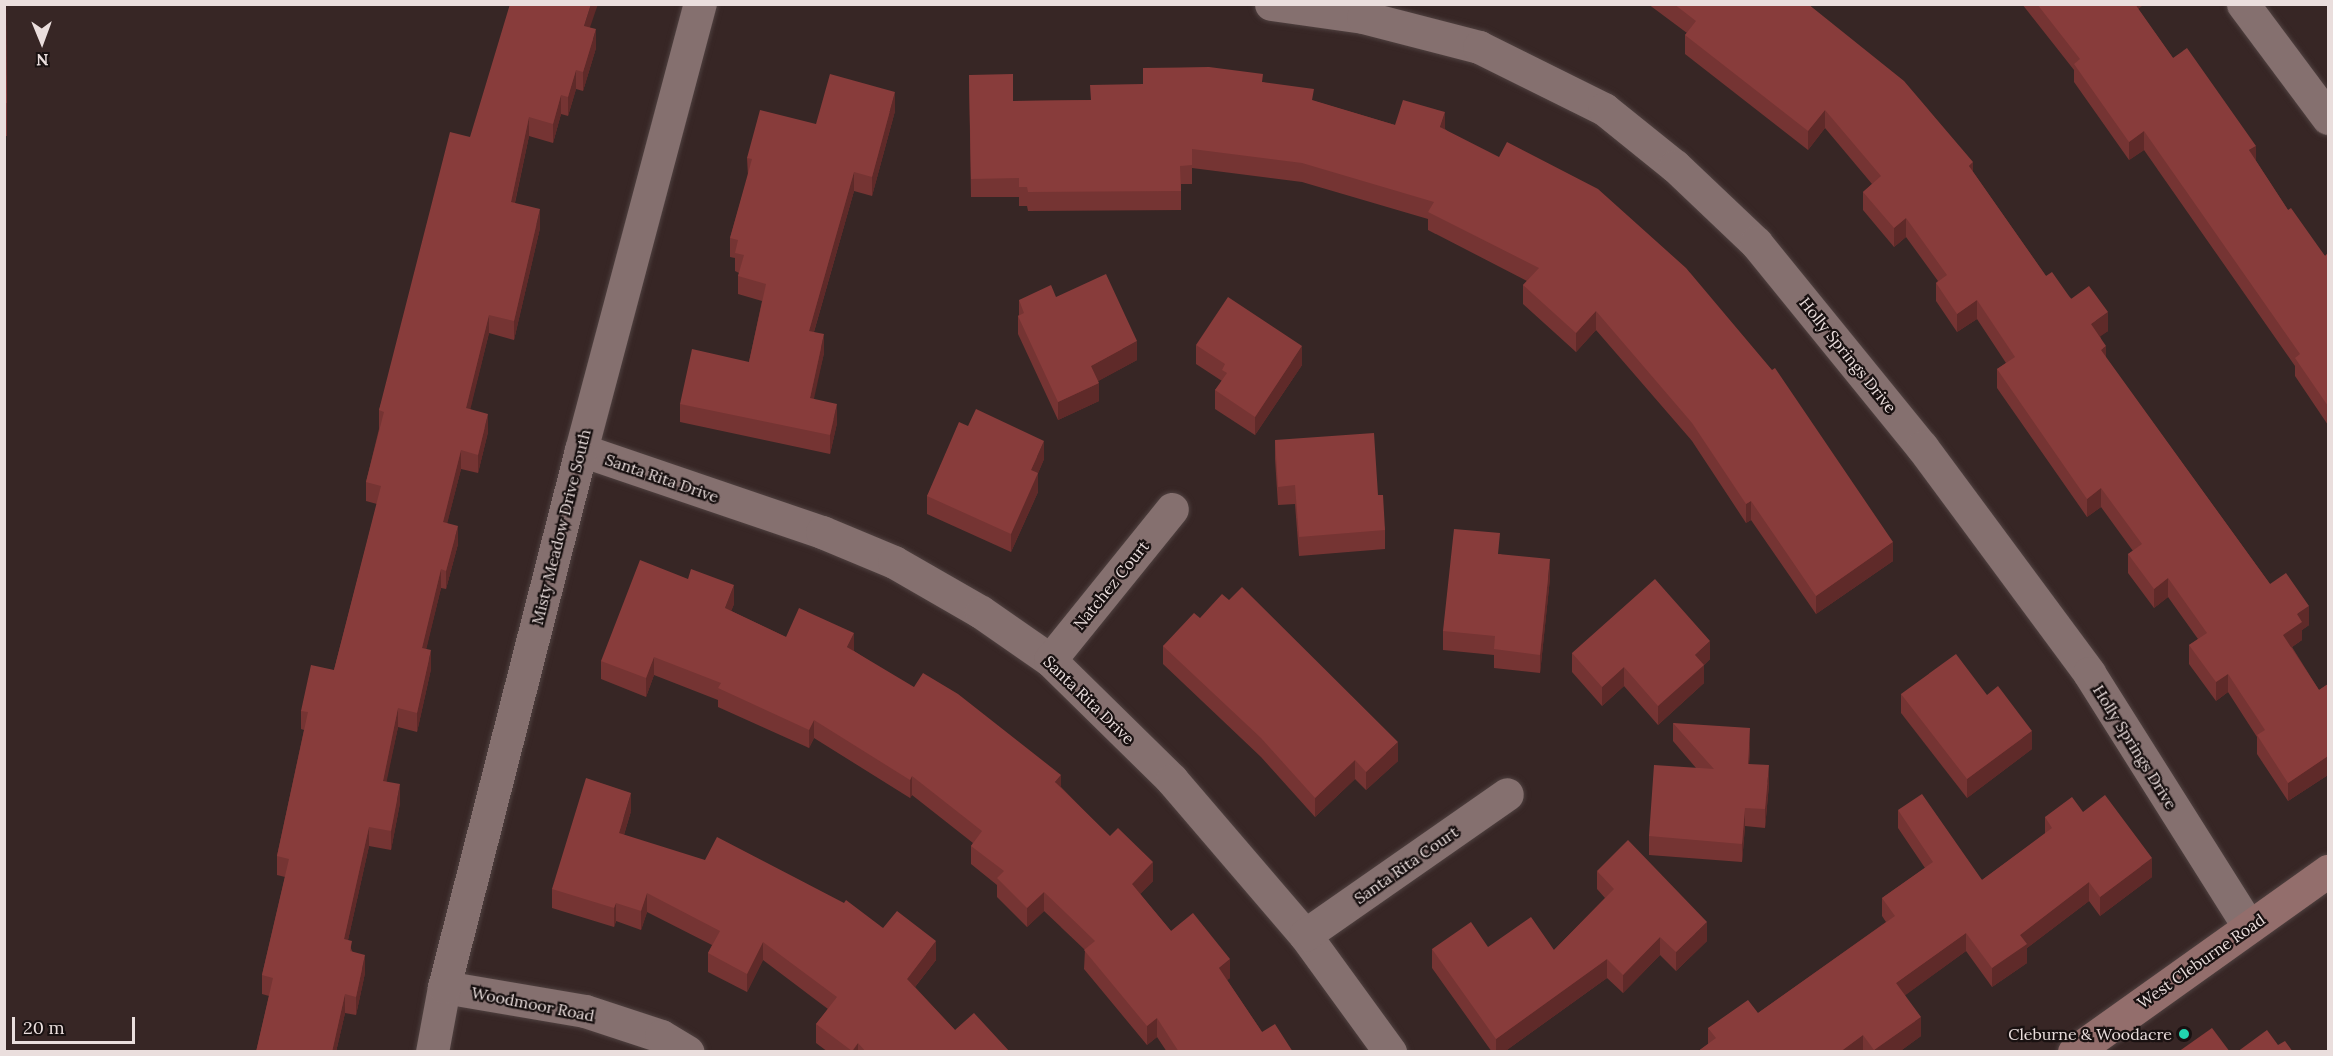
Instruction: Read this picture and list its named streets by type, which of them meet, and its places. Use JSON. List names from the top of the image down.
{
  "streets": {
    "street": [
      "Holly Springs Drive",
      "Santa Rita Drive",
      "Misty Meadow Drive South",
      "Natchez Court",
      "Santa Rita Court",
      "West Cleburne Road",
      "Woodmoor Road"
    ]
  },
  "crossings": [
    ["Holly Springs Drive", "West Cleburne Road"],
    ["Santa Rita Drive", "Misty Meadow Drive South"],
    ["Santa Rita Drive", "Natchez Court"],
    ["Santa Rita Drive", "Santa Rita Court"],
    ["Misty Meadow Drive South", "Woodmoor Road"]
  ],
  "places": ["Cleburne & Woodacre"],
  "scale_bar": "20 m",
  "north": "bottom"
}
